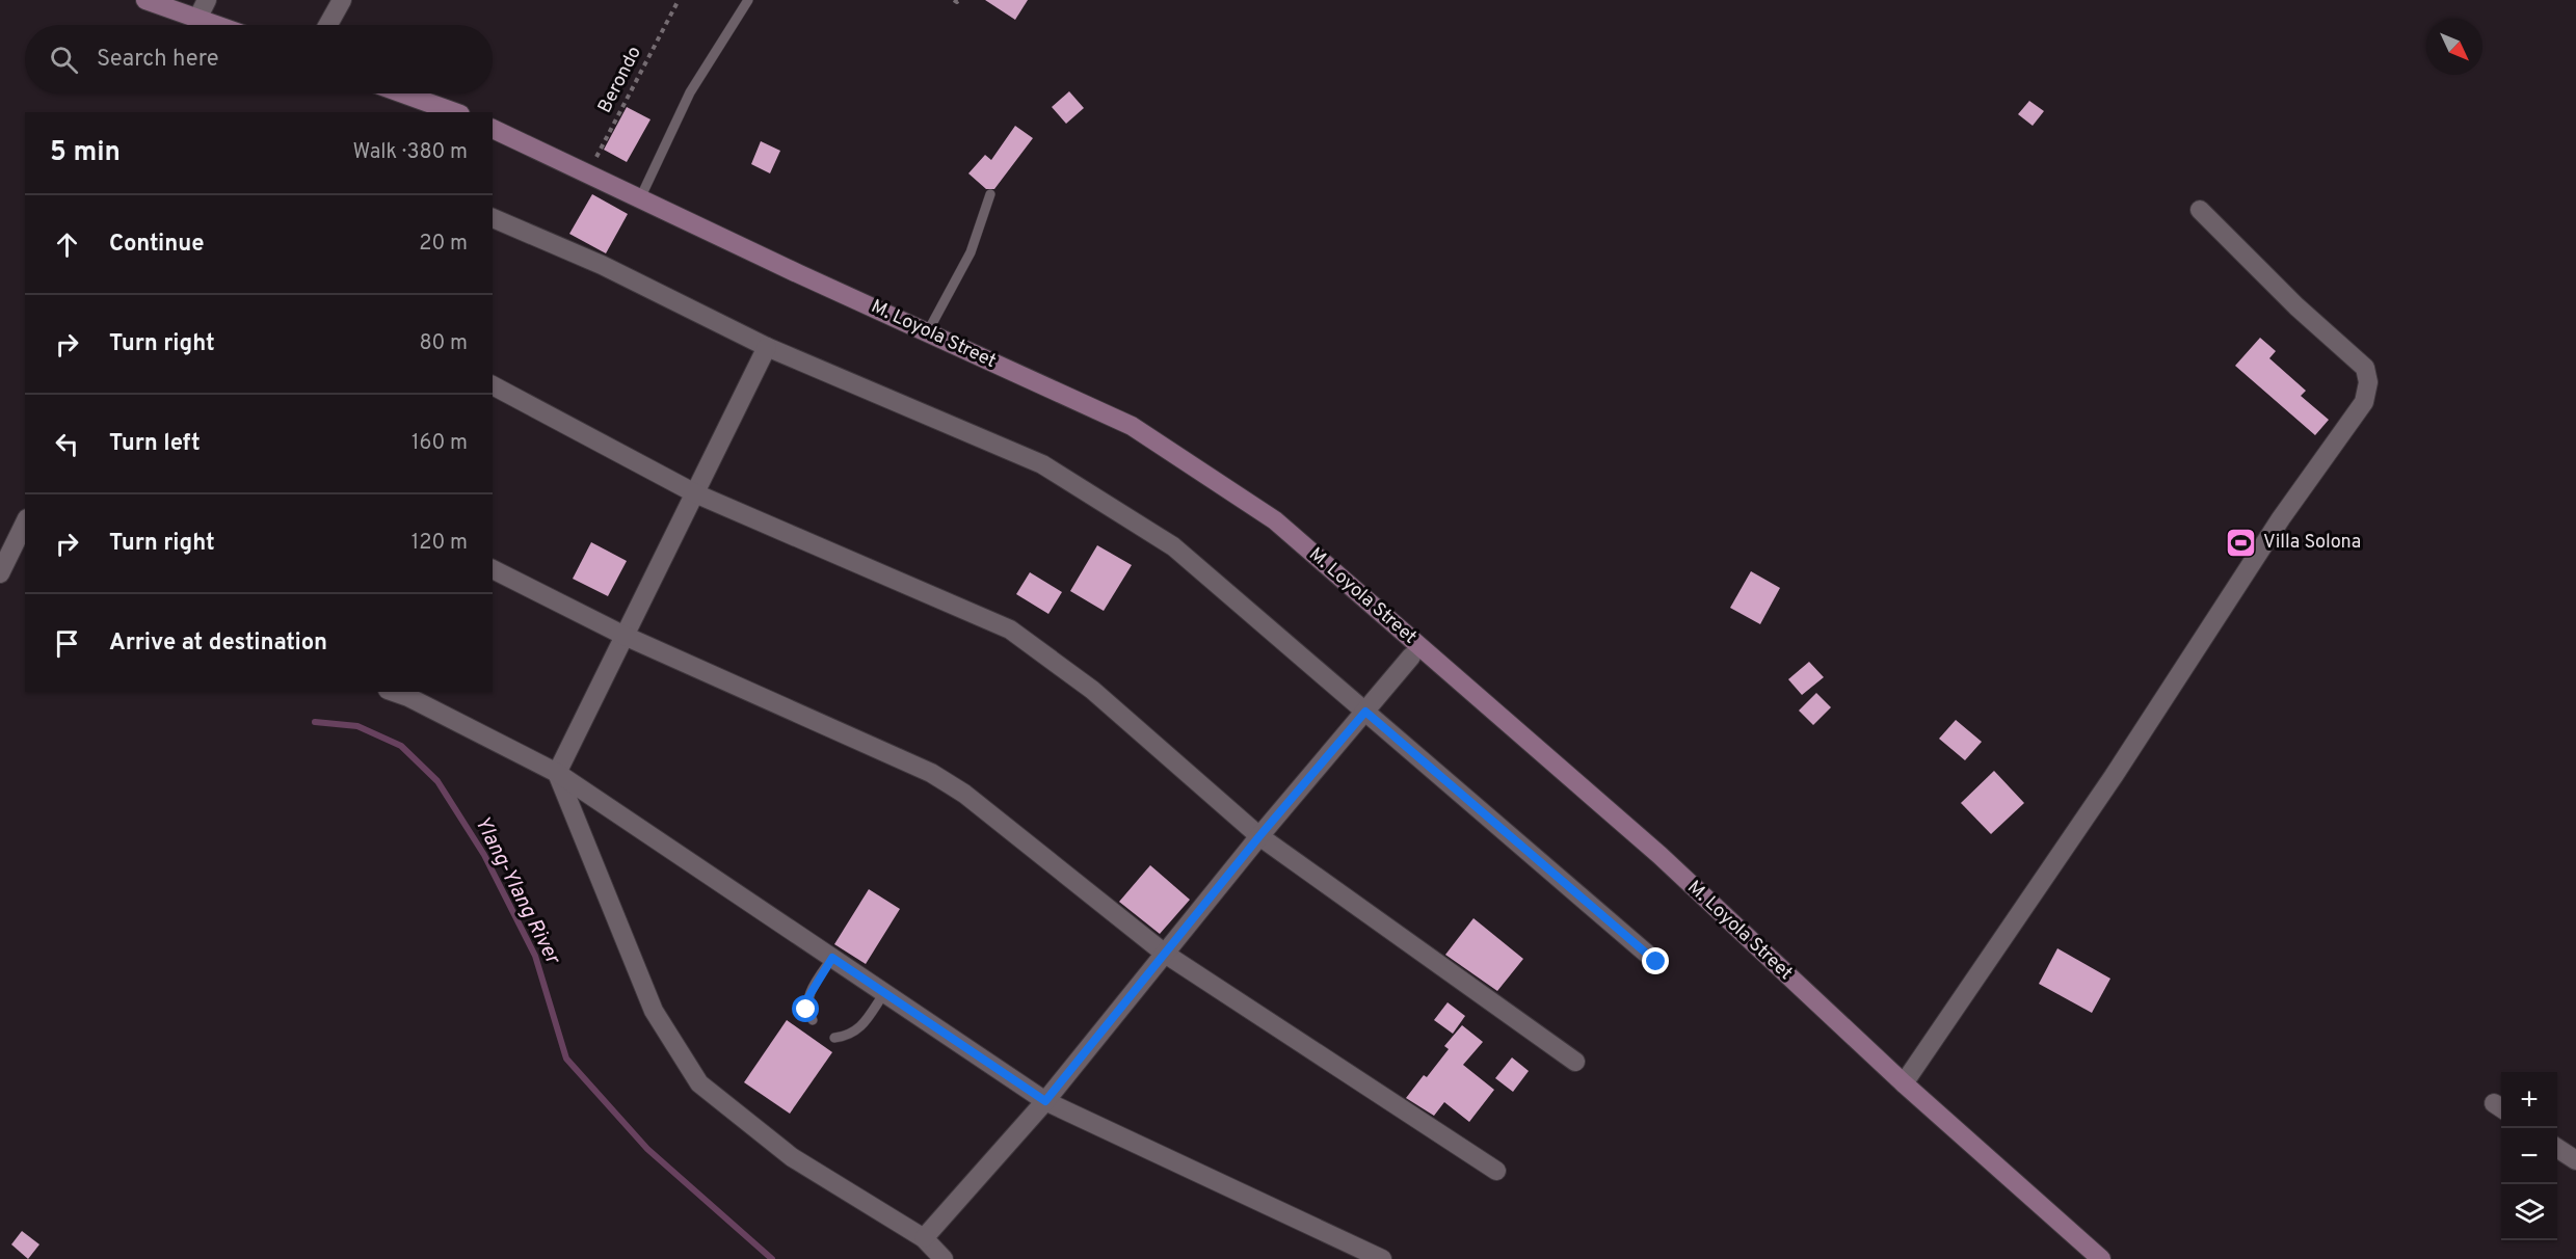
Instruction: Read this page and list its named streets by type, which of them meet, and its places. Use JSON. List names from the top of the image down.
{
  "streets": {
    "street": ["M. Loyola Street"],
    "path": ["Berondo"]
  },
  "crossings": [
    ["Berondo", "M. Loyola Street"]
  ],
  "water": ["Ylang-Ylang River"],
  "places": {
    "sports": ["Villa Solona"]
  },
  "north": "bottom right",
  "page": {
    "search": "Search here",
    "heading": ["5 min", "Walk · 380 m"],
    "list": [
      ["Continue", "20 m"],
      ["Turn right", "80 m"],
      ["Turn left", "160 m"],
      ["Turn right", "120 m"],
      "Arrive at destination"
    ],
    "map_buttons": ["+", "−"]
  }
}
